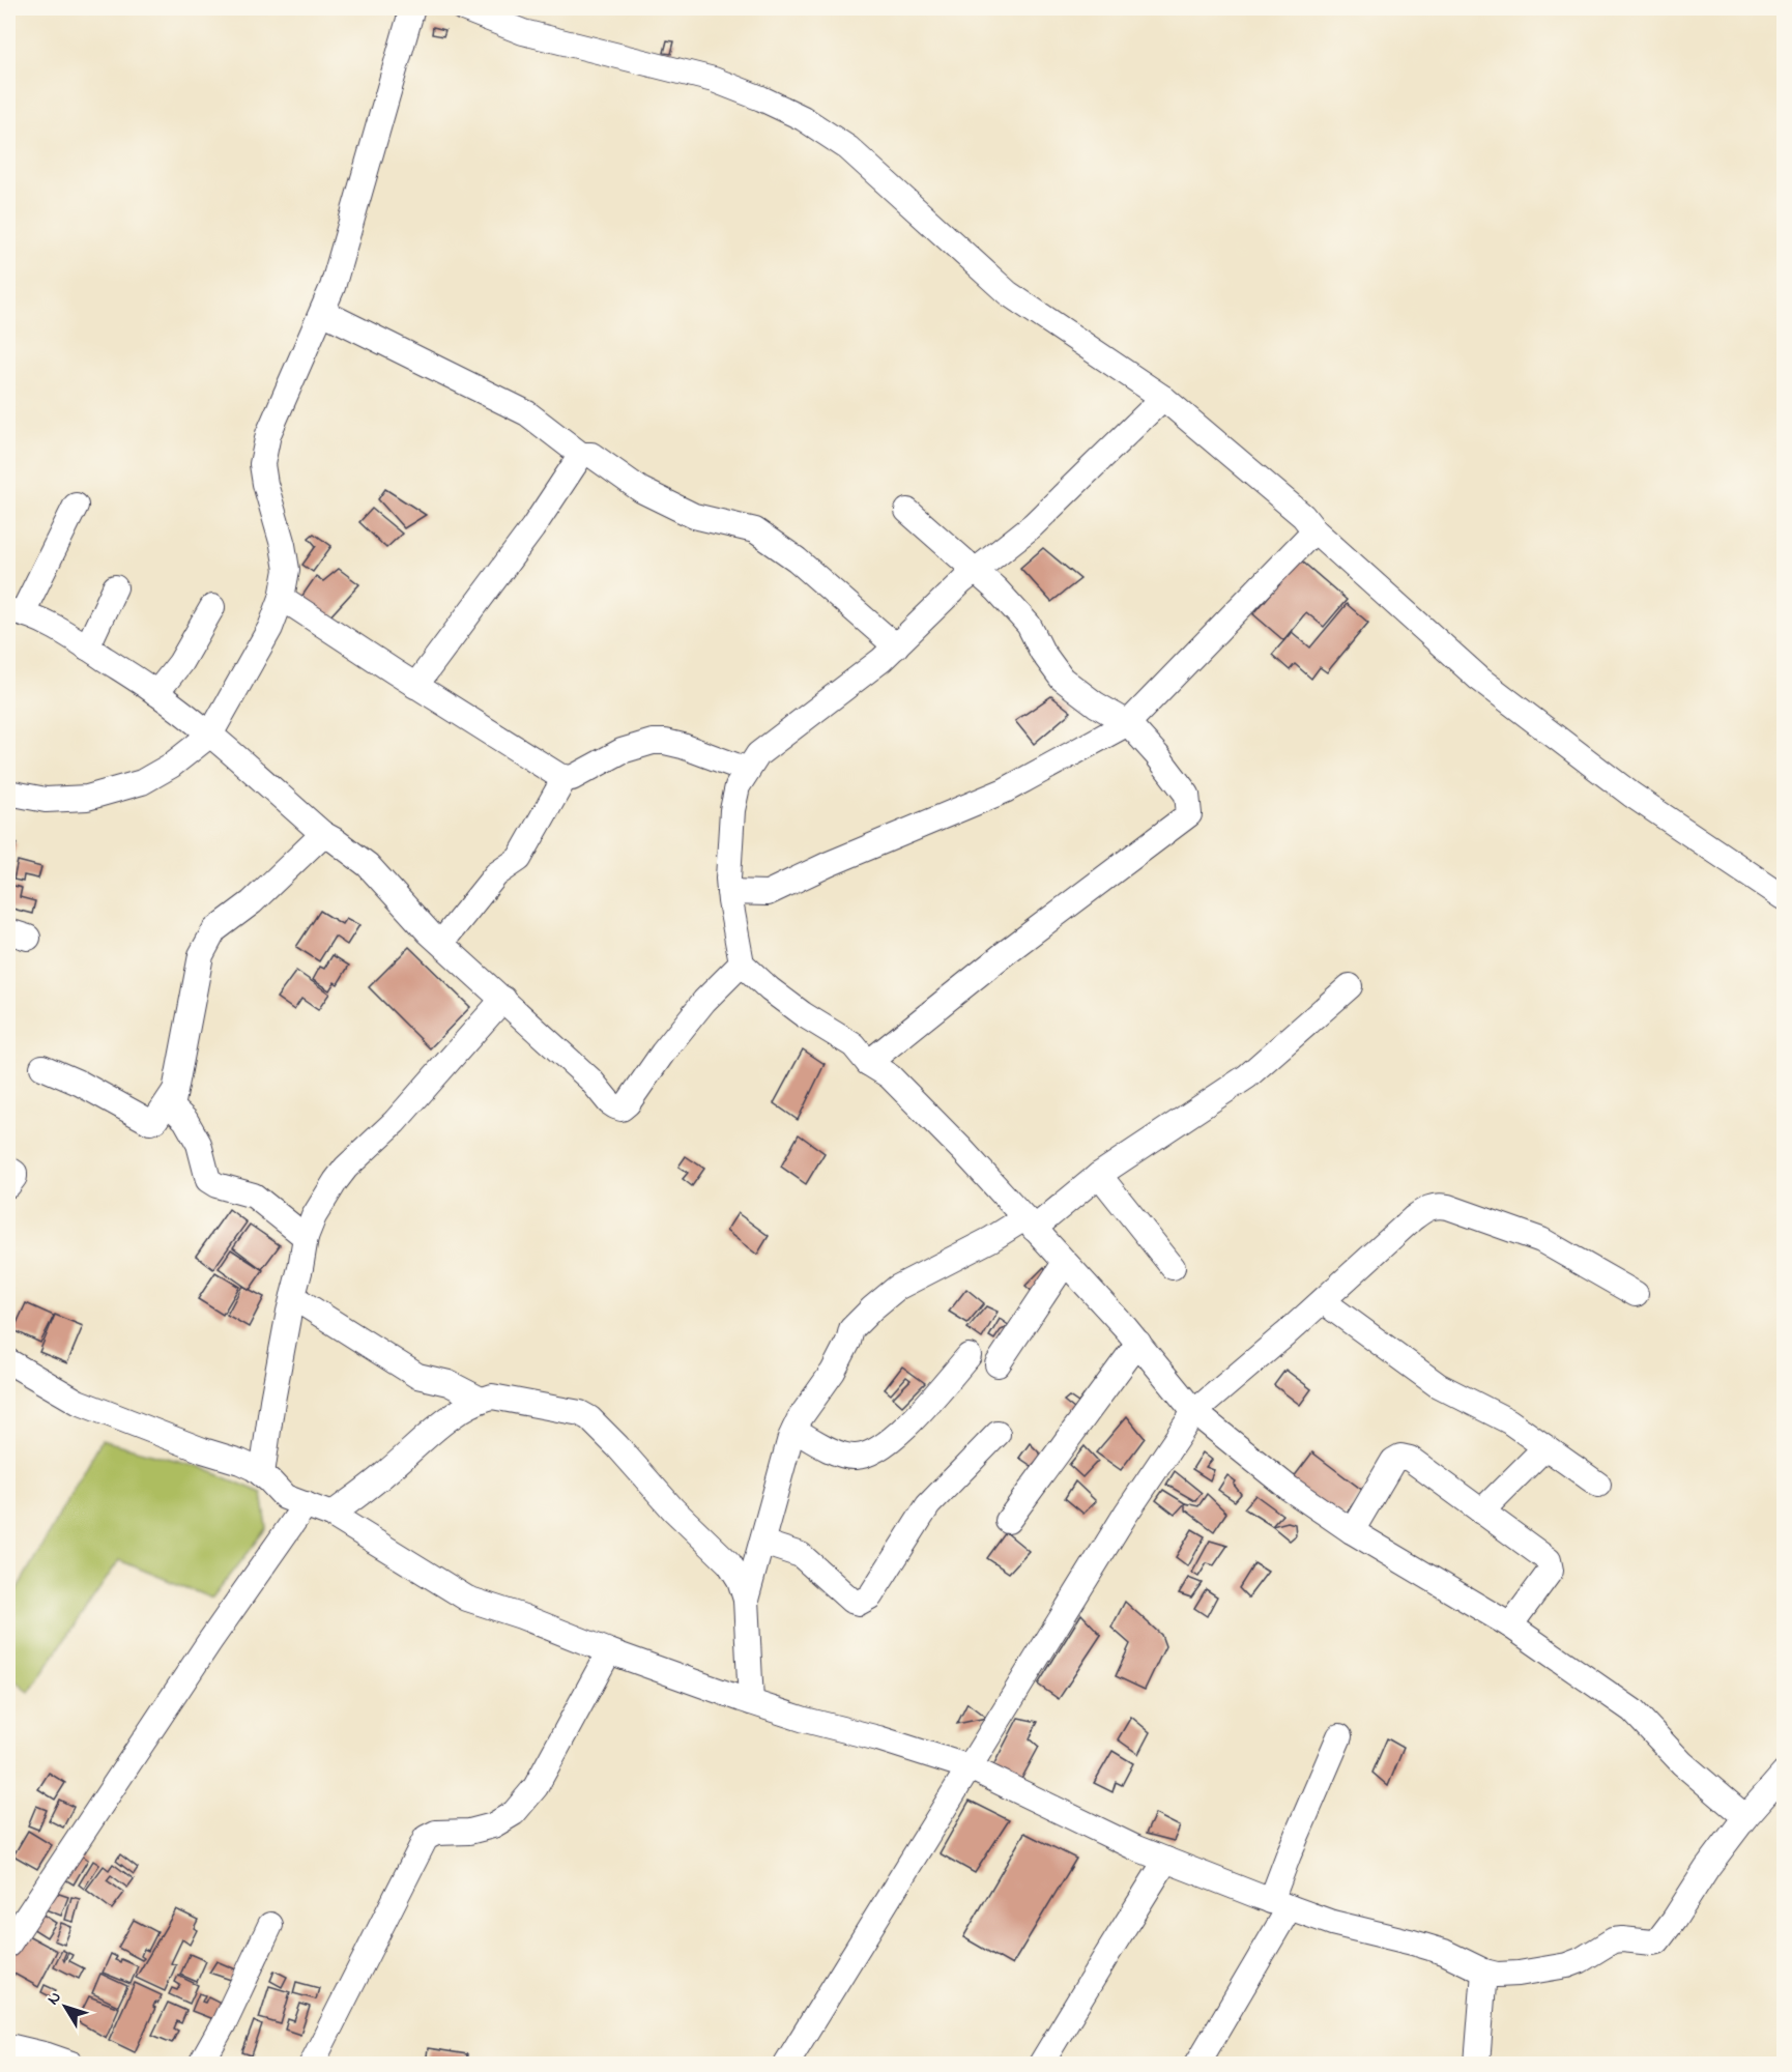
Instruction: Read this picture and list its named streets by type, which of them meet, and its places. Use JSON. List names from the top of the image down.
{
  "north": "top left"
}
